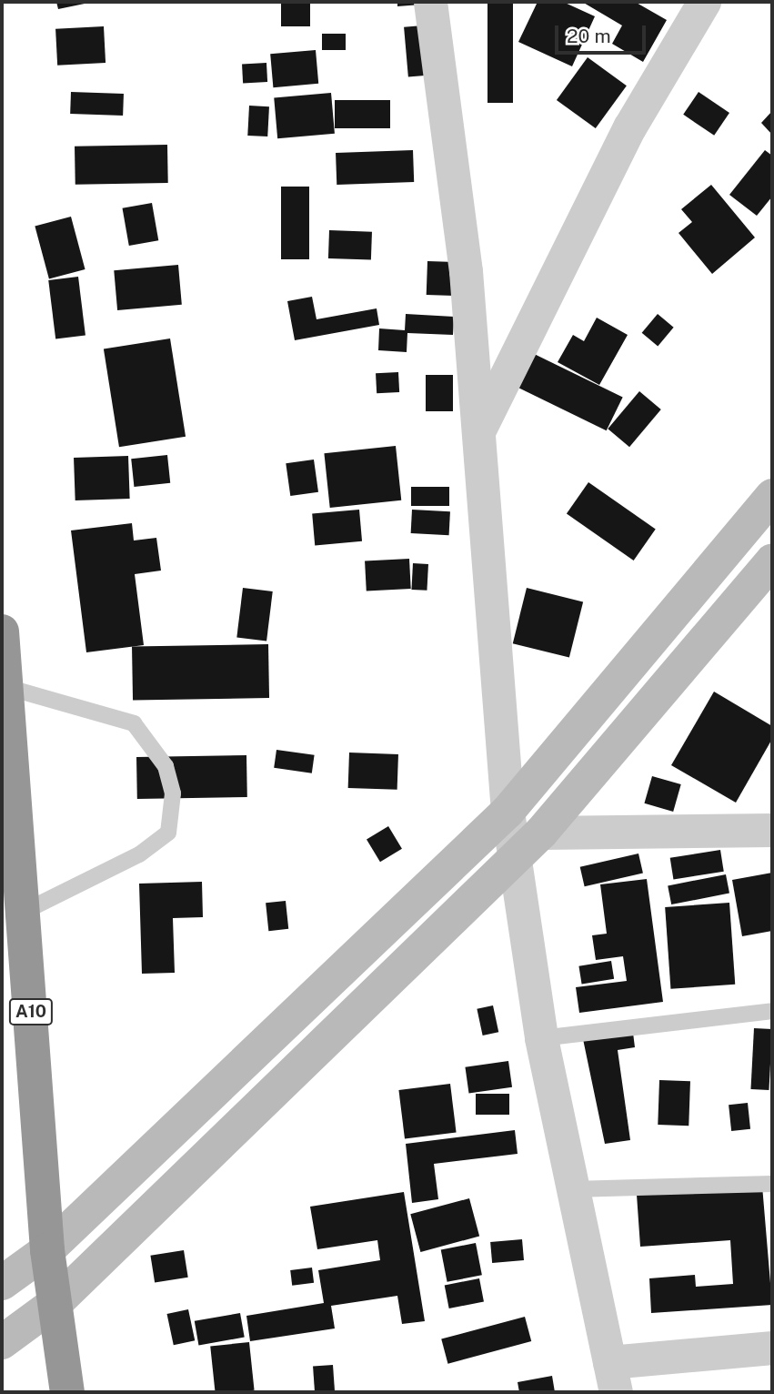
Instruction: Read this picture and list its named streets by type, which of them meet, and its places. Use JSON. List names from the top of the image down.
{
  "streets": {
    "highway": ["A10"]
  },
  "scale_bar": "20 m"
}
